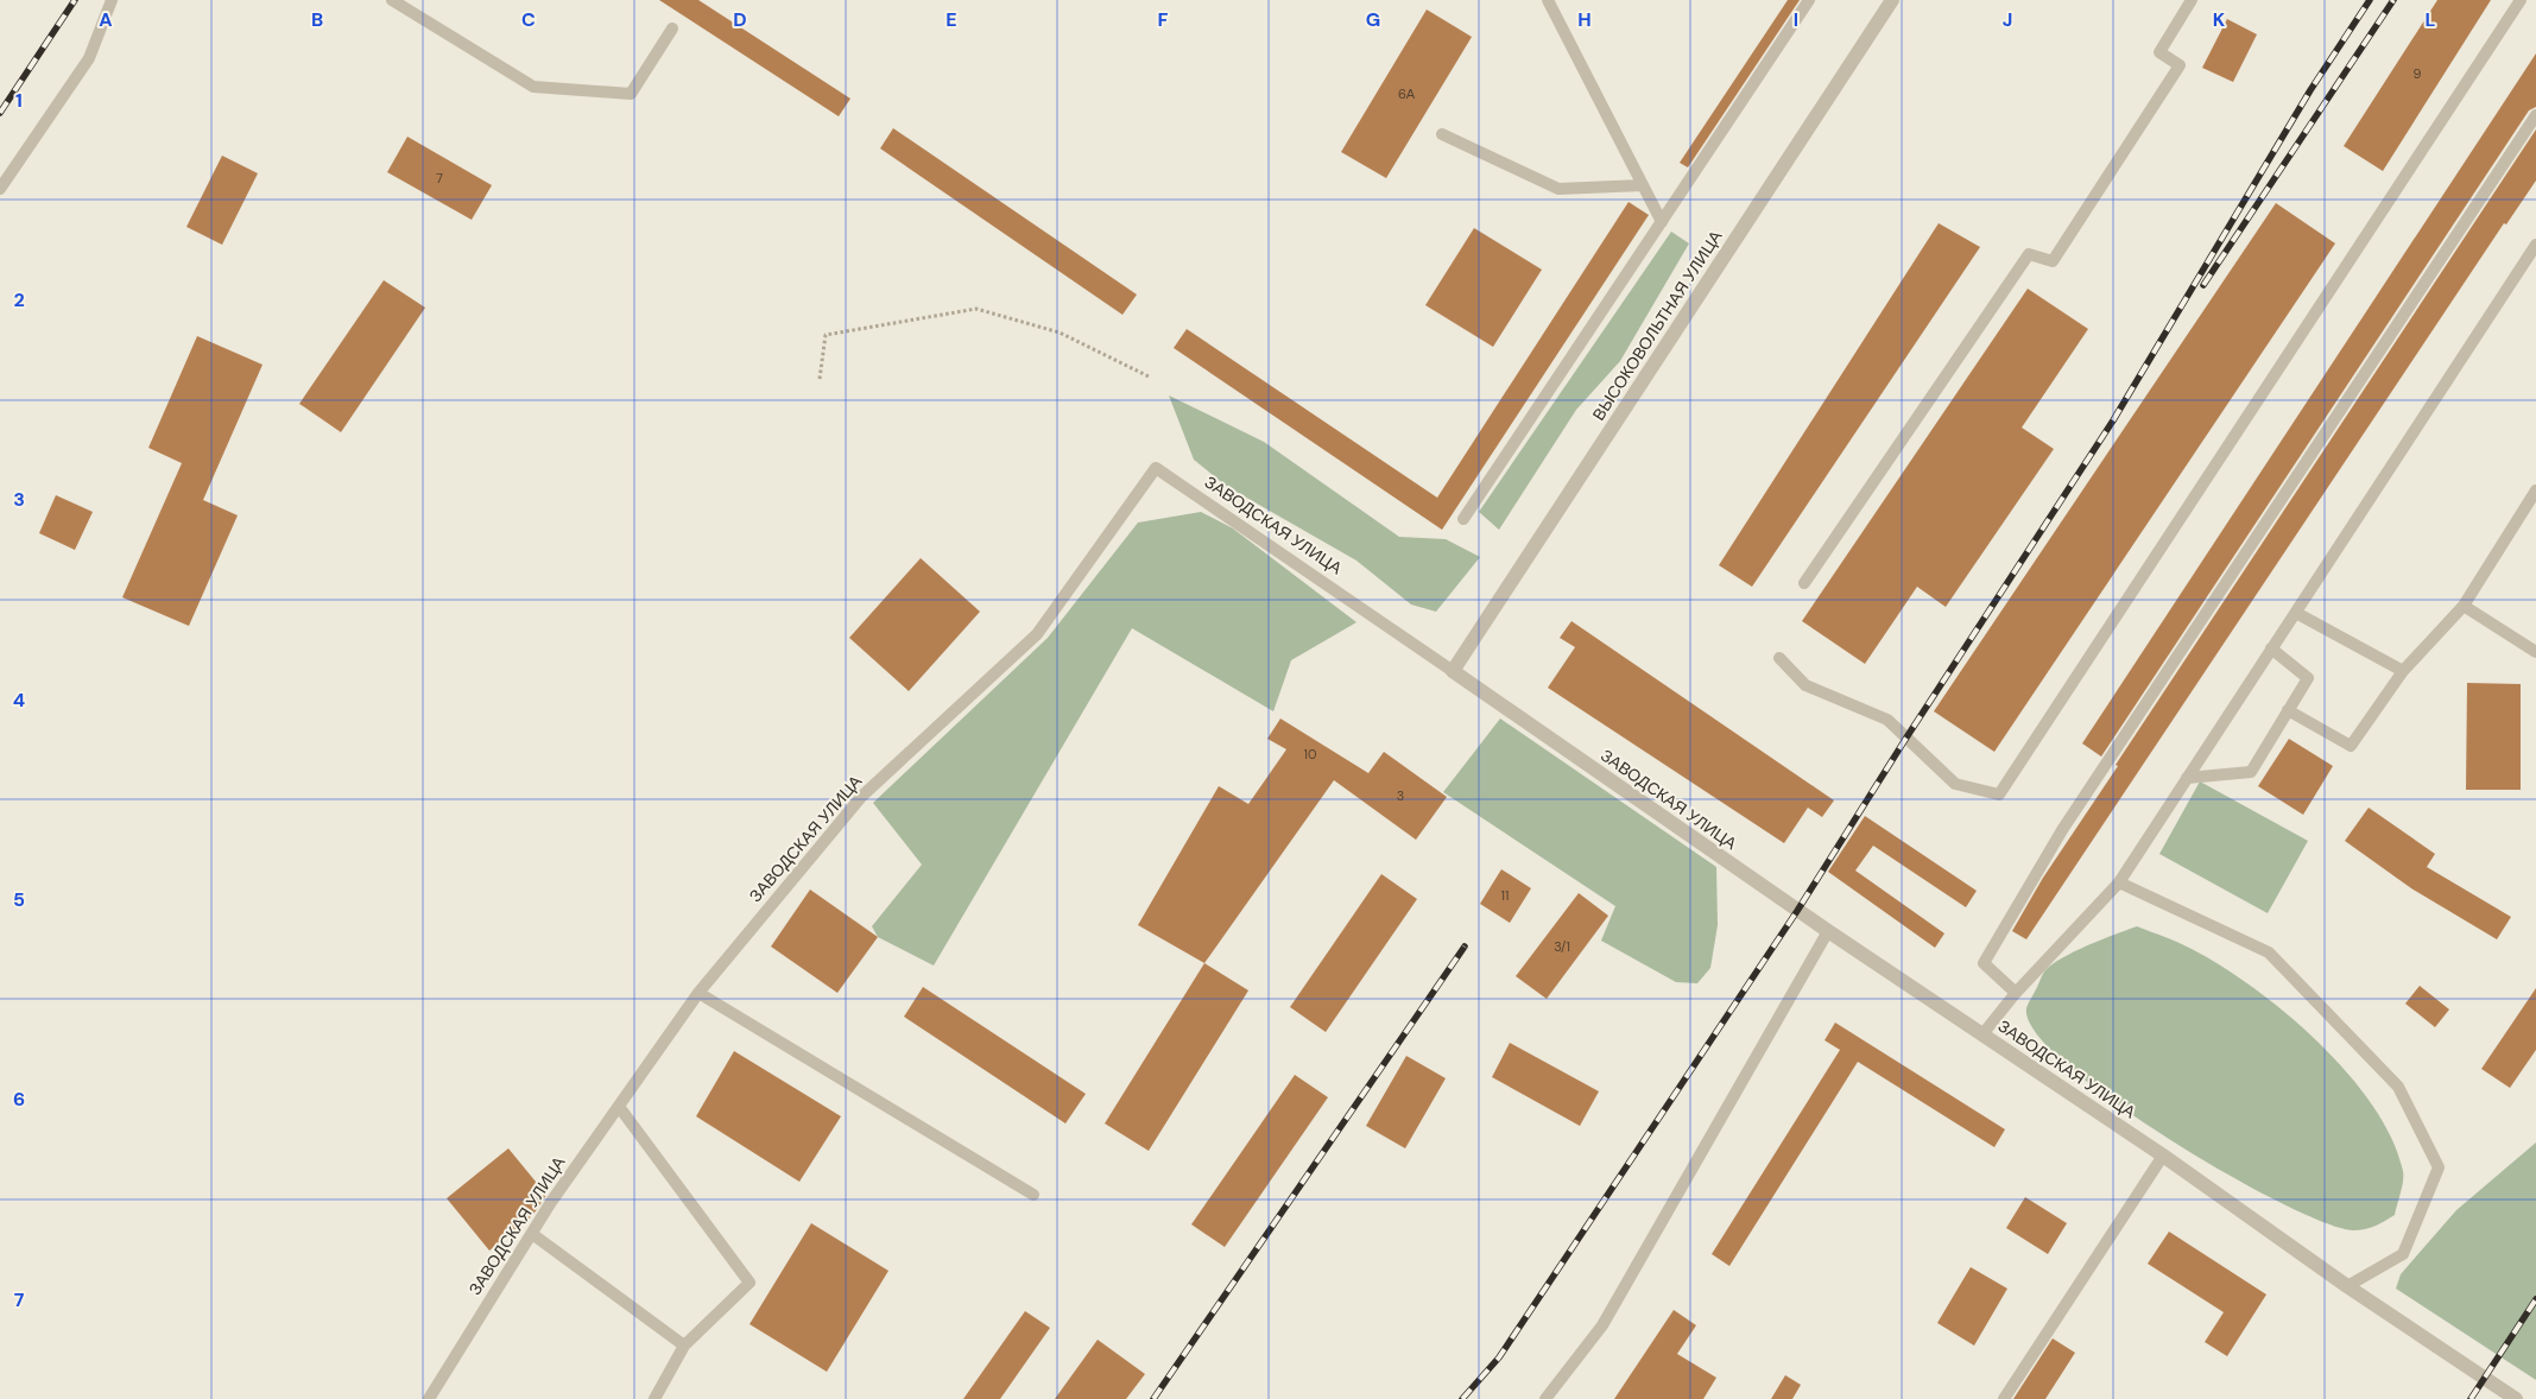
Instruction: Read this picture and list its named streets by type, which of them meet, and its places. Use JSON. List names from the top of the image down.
{
  "streets": {
    "street": ["ВЫСОКОВОЛЬТНАЯ УЛИЦА", "ЗАВОДСКАЯ УЛИЦА"]
  },
  "crossings": [
    ["ВЫСОКОВОЛЬТНАЯ УЛИЦА", "ЗАВОДСКАЯ УЛИЦА"]
  ],
  "house_numbers": [
    "9",
    "6А",
    "7",
    "10",
    "3",
    "11",
    "3/1"
  ],
  "grid": {
    "columns": [
      "A",
      "B",
      "C",
      "D",
      "E",
      "F",
      "G",
      "H",
      "I",
      "J",
      "K",
      "L"
    ],
    "rows": [
      "1",
      "2",
      "3",
      "4",
      "5",
      "6",
      "7"
    ]
  }
}
